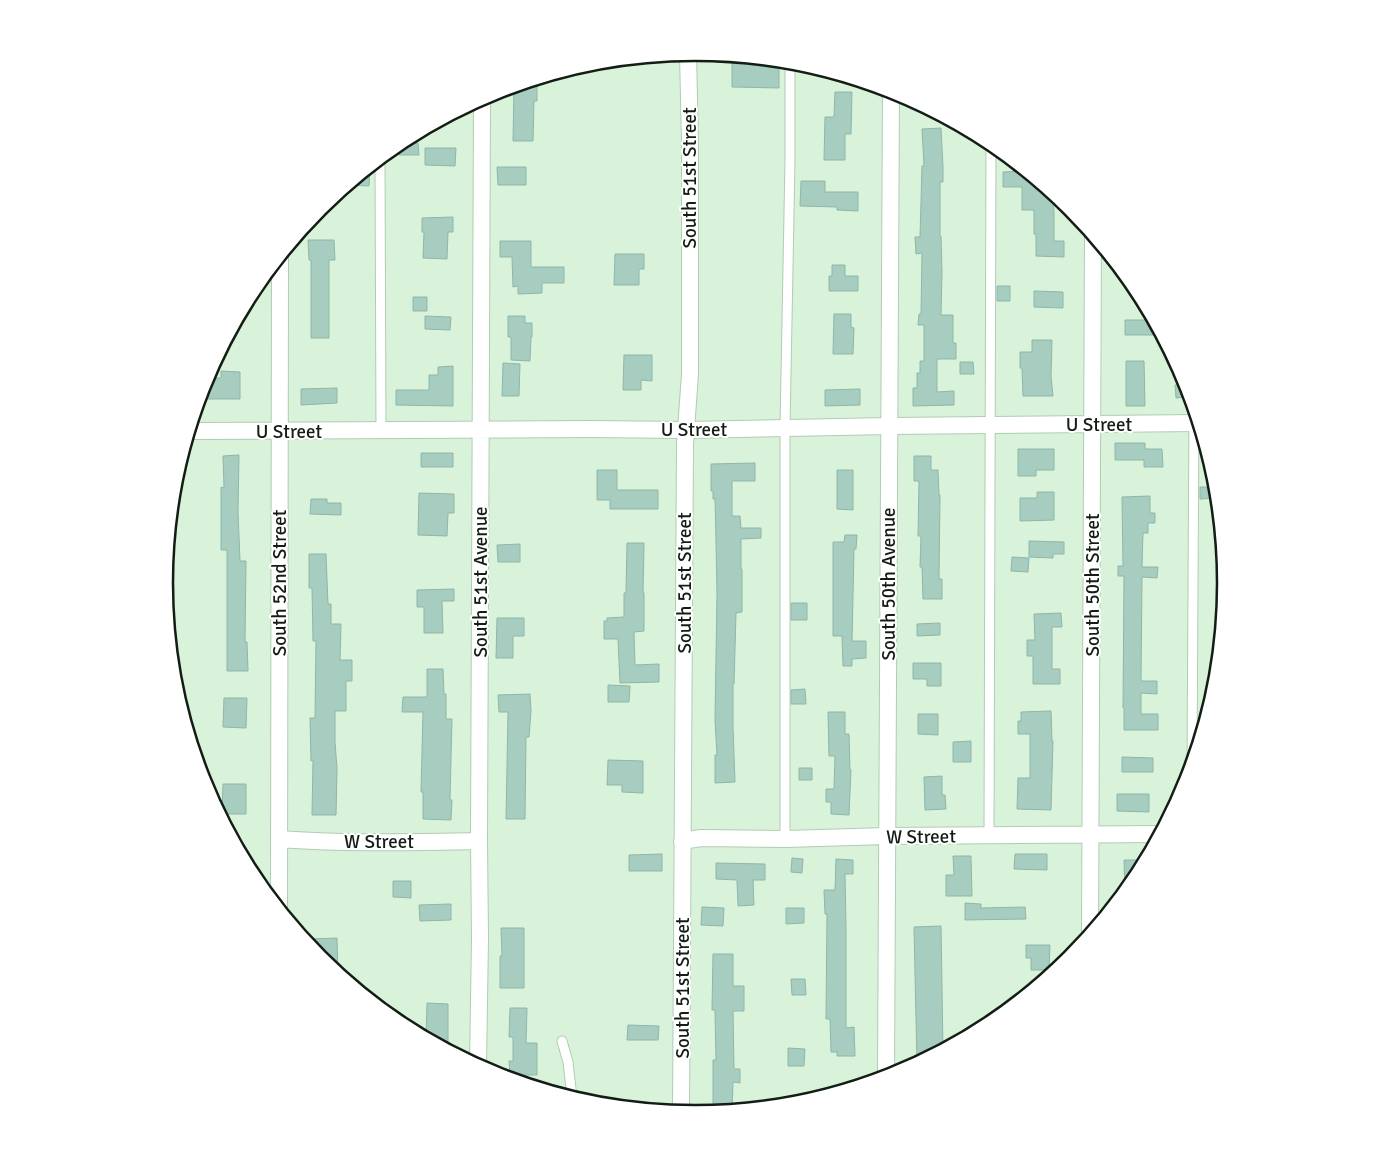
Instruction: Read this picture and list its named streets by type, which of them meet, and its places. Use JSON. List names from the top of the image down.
{
  "streets": {
    "street": [
      "South 51st Street",
      "U Street",
      "South 51st Avenue",
      "South 52nd Street",
      "South 50th Avenue",
      "South 50th Street",
      "W Street"
    ]
  },
  "crossings": [
    ["South 51st Street", "U Street"],
    ["South 51st Street", "W Street"],
    ["U Street", "South 51st Avenue"],
    ["U Street", "South 52nd Street"],
    ["U Street", "South 50th Avenue"],
    ["U Street", "South 50th Street"],
    ["South 51st Avenue", "W Street"],
    ["South 52nd Street", "W Street"],
    ["South 50th Avenue", "W Street"],
    ["South 50th Street", "W Street"]
  ]
}
